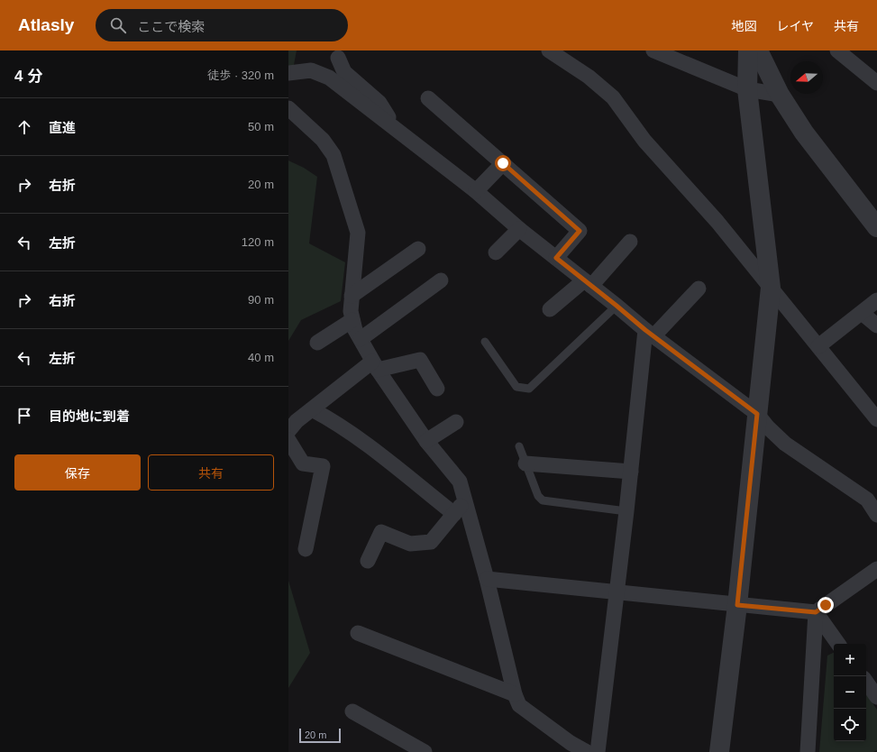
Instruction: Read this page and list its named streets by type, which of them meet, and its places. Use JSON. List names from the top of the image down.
{
  "scale_bar": "20 m",
  "north": "left",
  "page": {
    "header": "Atlasly",
    "search": "ここで検索",
    "nav": ["地図", "レイヤ", "共有"],
    "heading": ["4 分", "徒歩 · 320 m"],
    "list": [
      ["直進", "50 m"],
      ["右折", "20 m"],
      ["左折", "120 m"],
      ["右折", "90 m"],
      ["左折", "40 m"],
      "目的地に到着"
    ],
    "buttons": ["保存", "共有"],
    "map_buttons": ["+", "−"],
    "scale": "20 m"
  }
}
